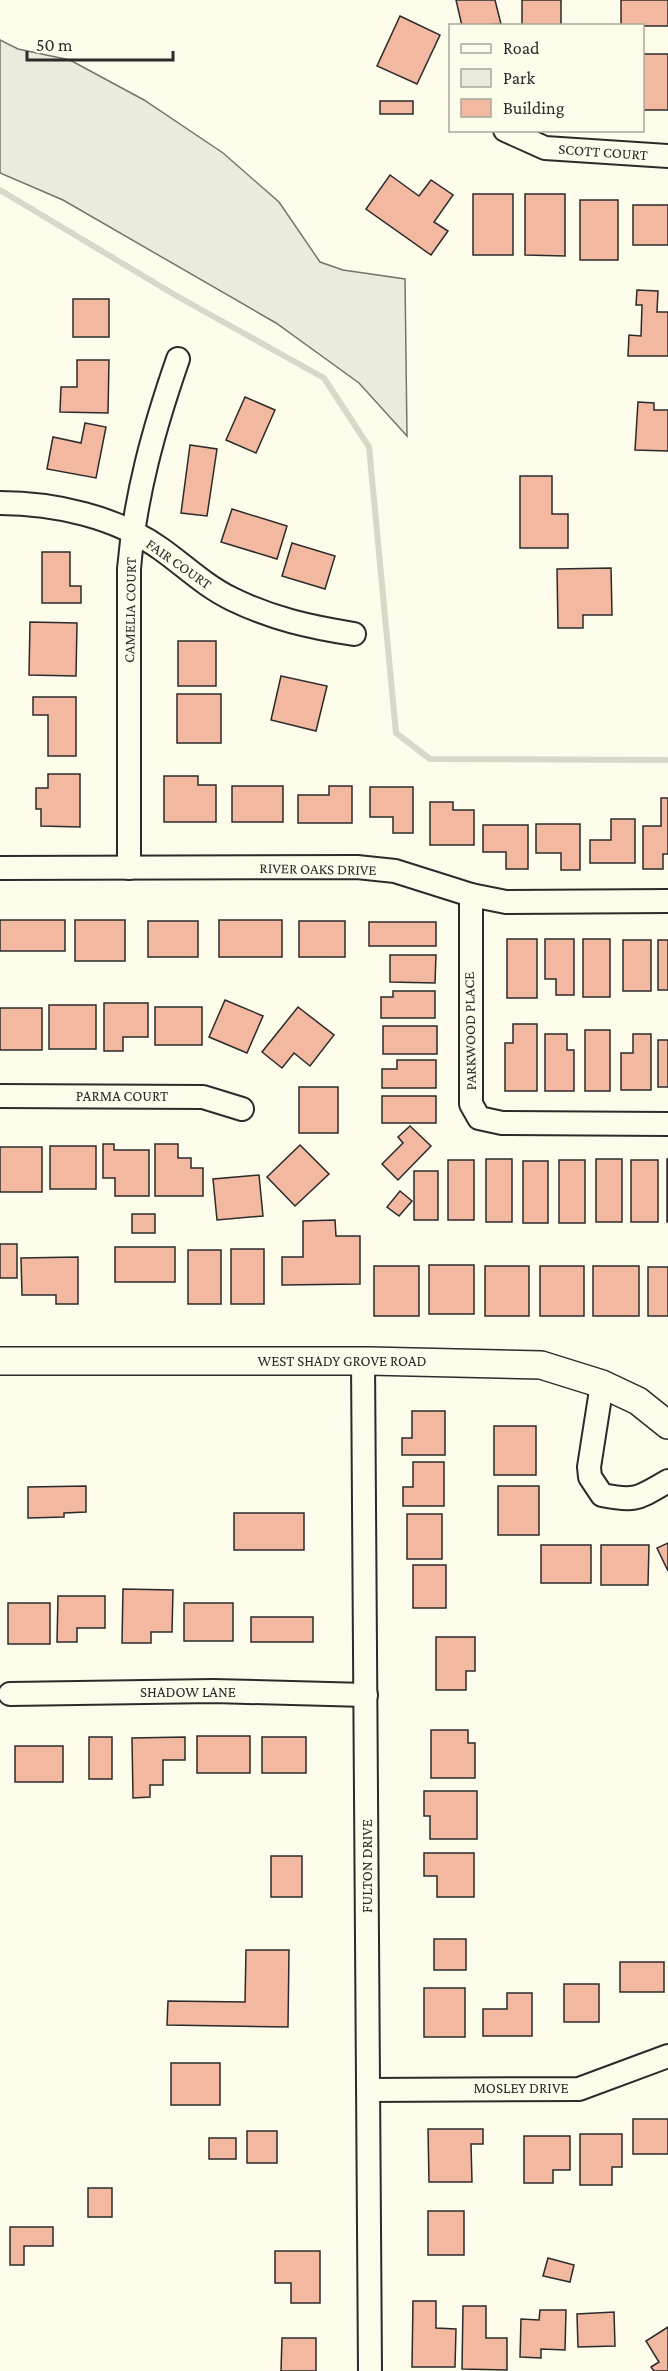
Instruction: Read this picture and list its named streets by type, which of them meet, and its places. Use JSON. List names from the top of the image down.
{
  "streets": {
    "main road": ["WEST SHADY GROVE ROAD"],
    "street": [
      "SCOTT COURT",
      "FAIR COURT",
      "CAMELIA COURT",
      "RIVER OAKS DRIVE",
      "PARKWOOD PLACE",
      "PARMA COURT",
      "SHADOW LANE",
      "FULTON DRIVE",
      "MOSLEY DRIVE"
    ]
  },
  "crossings": [
    ["FAIR COURT", "CAMELIA COURT"],
    ["CAMELIA COURT", "RIVER OAKS DRIVE"],
    ["RIVER OAKS DRIVE", "PARKWOOD PLACE"],
    ["WEST SHADY GROVE ROAD", "FULTON DRIVE"],
    ["SHADOW LANE", "FULTON DRIVE"],
    ["FULTON DRIVE", "MOSLEY DRIVE"]
  ],
  "legend": ["Road", "Park", "Building"],
  "scale_bar": "50 m"
}
